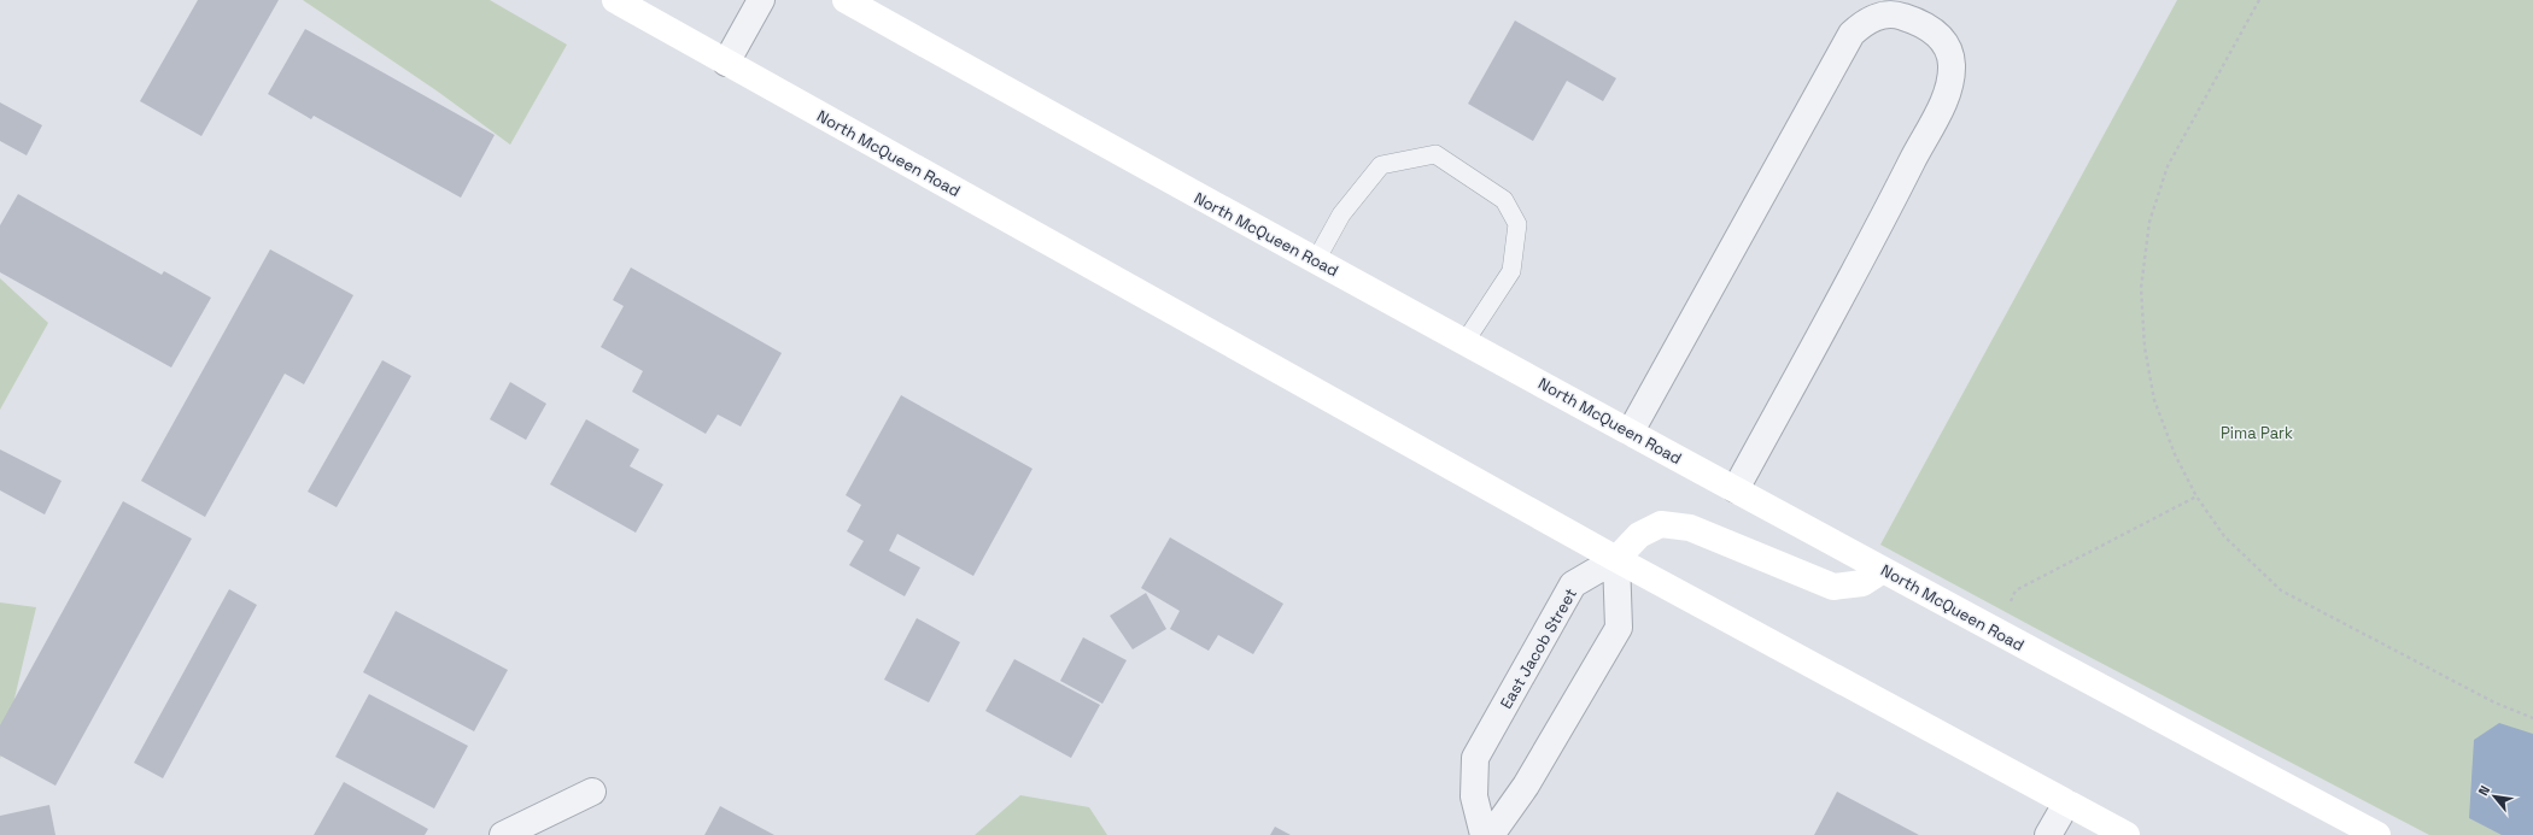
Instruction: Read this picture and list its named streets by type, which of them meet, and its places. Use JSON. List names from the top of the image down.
{
  "streets": {
    "main road": ["North McQueen Road"],
    "street": ["East Jacob Street"]
  },
  "crossings": [
    ["North McQueen Road", "East Jacob Street"]
  ],
  "parks": ["Pima Park"],
  "north": "top left"
}
